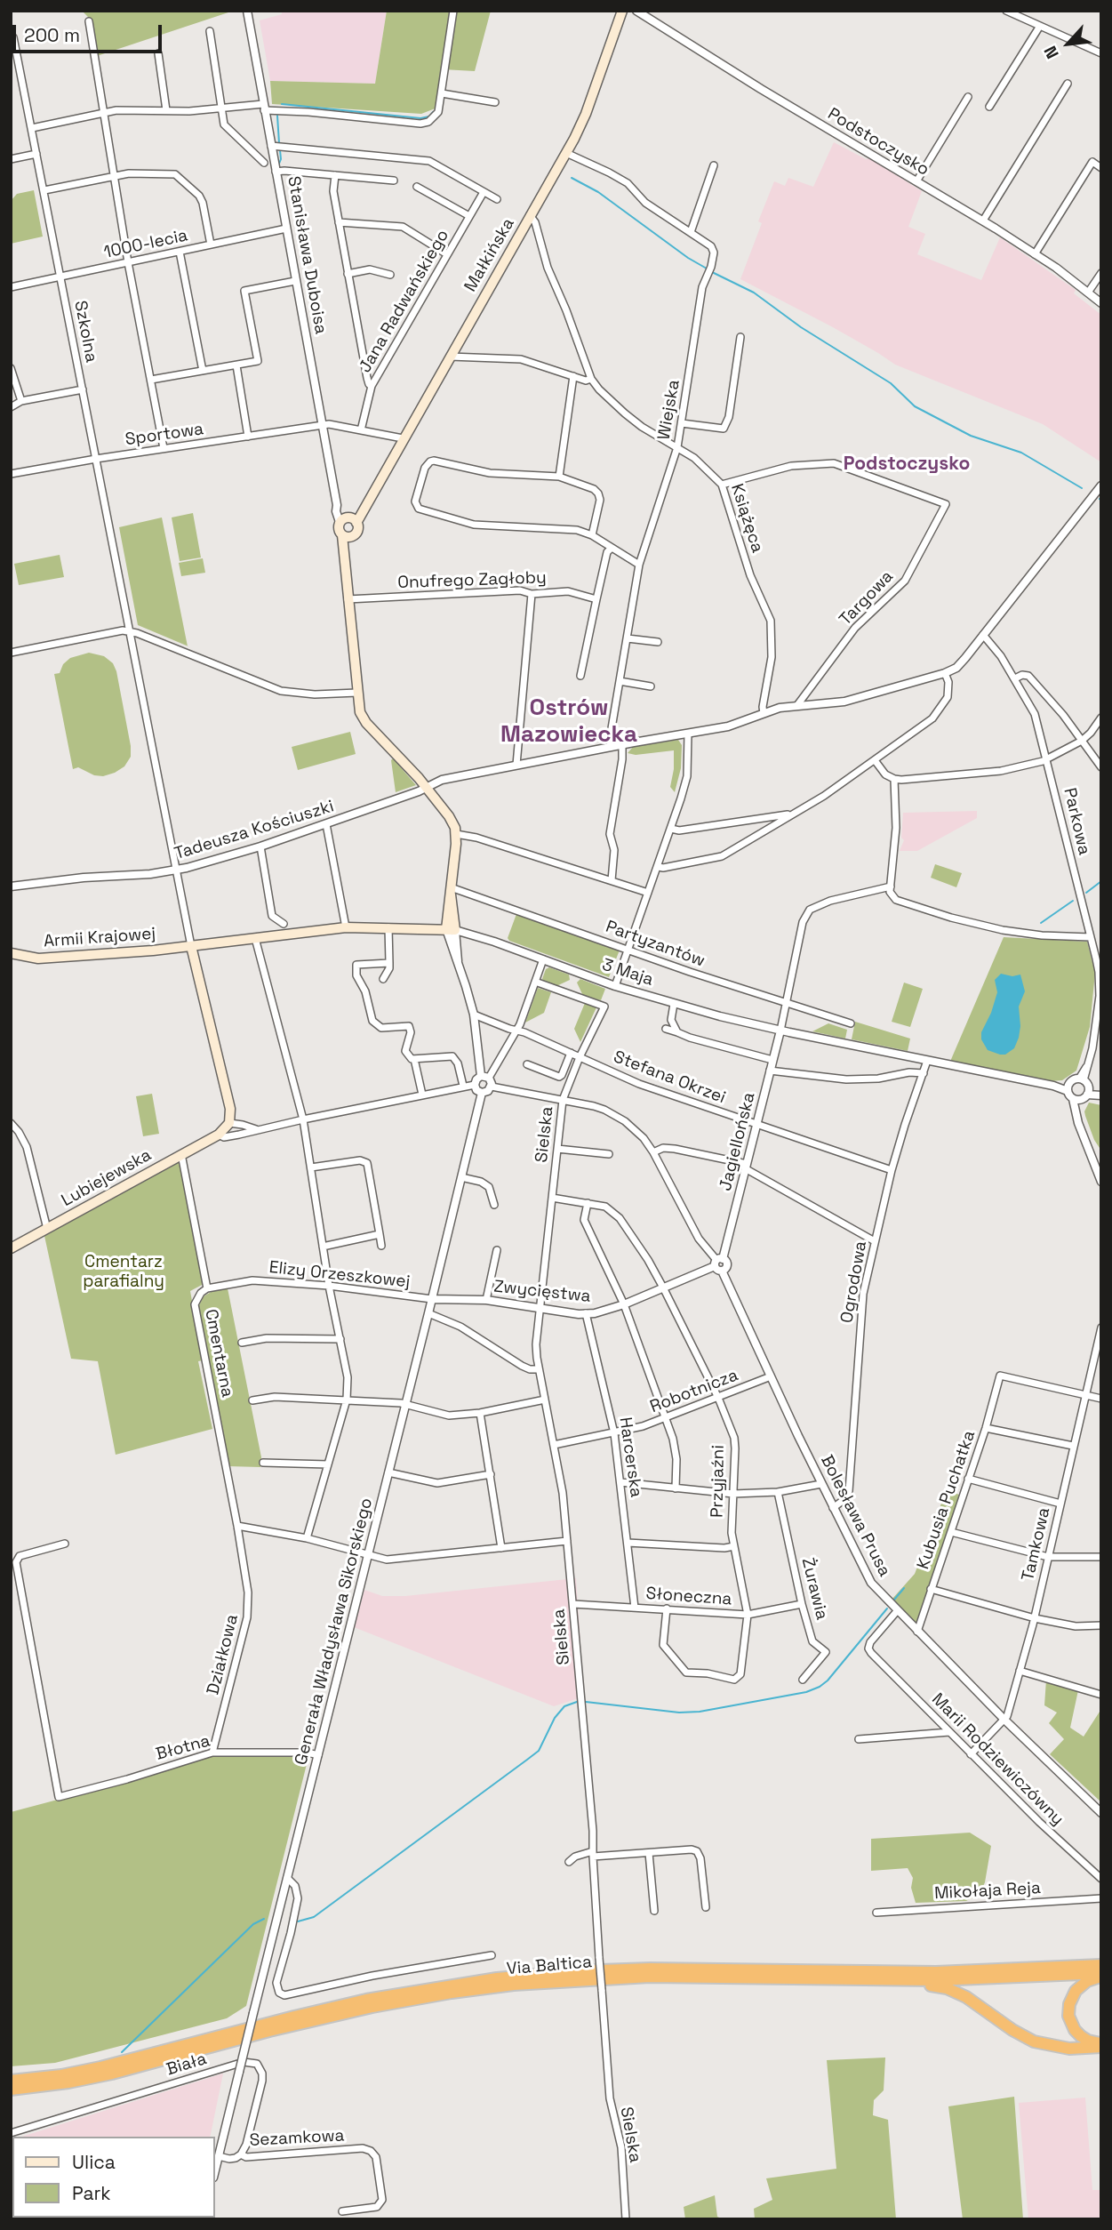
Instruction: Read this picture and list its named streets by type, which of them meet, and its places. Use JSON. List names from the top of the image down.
{
  "streets": {
    "highway": ["Via Baltica"],
    "main road": [
      "Małkińska",
      "Armii Krajowej",
      "3 Maja",
      "Lubiejewska"
    ],
    "street": [
      "Podstoczysko",
      "1000-lecia",
      "Stanisława Duboisa",
      "Jana Radwańskiego",
      "Szkolna",
      "Wiejska",
      "Sportowa",
      "Książęca",
      "Onufrego Zagłoby",
      "Targowa",
      "Parkowa",
      "Tadeusza Kościuszki",
      "Partyzantów",
      "Stefana Okrzei",
      "Sielska",
      "Jagiellońska",
      "Elizy Orzeszkowej",
      "Ogrodowa",
      "Zwycięstwa",
      "Cmentarna",
      "Robotnicza",
      "Harcerska",
      "Przyjaźni",
      "Kubusia Puchatka",
      "Bolesława Prusa",
      "Tamkowa",
      "Żurawia",
      "Słoneczna",
      "Generała Władysława Sikorskiego",
      "Działkowa",
      "Błotna",
      "Marii Rodziewiczówny",
      "Mikołaja Reja",
      "Biała",
      "Sezamkowa"
    ]
  },
  "crossings": [
    ["1000-lecia", "Stanisława Duboisa"],
    ["1000-lecia", "Szkolna"],
    ["Stanisława Duboisa", "Małkińska"],
    ["Stanisława Duboisa", "Sportowa"],
    ["Małkińska", "Wiejska"],
    ["Małkińska", "Sportowa"],
    ["Małkińska", "Książęca"],
    ["Jana Radwańskiego", "Sportowa"],
    ["Szkolna", "Sportowa"],
    ["Szkolna", "Tadeusza Kościuszki"],
    ["Szkolna", "Armii Krajowej"],
    ["Szkolna", "3 Maja"],
    ["Wiejska", "Książęca"],
    ["Wiejska", "Tadeusza Kościuszki"],
    ["Książęca", "Targowa"],
    ["Książęca", "Tadeusza Kościuszki"],
    ["Targowa", "Tadeusza Kościuszki"],
    ["Parkowa", "3 Maja"],
    ["Armii Krajowej", "3 Maja"],
    ["3 Maja", "Jagiellońska"],
    ["3 Maja", "Ogrodowa"],
    ["Stefana Okrzei", "Sielska"],
    ["Stefana Okrzei", "Jagiellońska"],
    ["Stefana Okrzei", "Ogrodowa"],
    ["Sielska", "Zwycięstwa"],
    ["Sielska", "Robotnicza"],
    ["Sielska", "Przyjaźni"],
    ["Sielska", "Bolesława Prusa"],
    ["Sielska", "Słoneczna"],
    ["Jagiellońska", "Zwycięstwa"],
    ["Jagiellońska", "Bolesława Prusa"],
    ["Lubiejewska", "Cmentarna"],
    ["Lubiejewska", "Bolesława Prusa"],
    ["Lubiejewska", "Generała Władysława Sikorskiego"],
    ["Elizy Orzeszkowej", "Zwycięstwa"],
    ["Elizy Orzeszkowej", "Cmentarna"],
    ["Elizy Orzeszkowej", "Generała Władysława Sikorskiego"],
    ["Ogrodowa", "Bolesława Prusa"],
    ["Zwycięstwa", "Harcerska"],
    ["Zwycięstwa", "Przyjaźni"],
    ["Zwycięstwa", "Bolesława Prusa"],
    ["Zwycięstwa", "Generała Władysława Sikorskiego"],
    ["Cmentarna", "Działkowa"],
    ["Robotnicza", "Harcerska"],
    ["Robotnicza", "Przyjaźni"],
    ["Robotnicza", "Bolesława Prusa"],
    ["Harcerska", "Słoneczna"],
    ["Przyjaźni", "Słoneczna"],
    ["Kubusia Puchatka", "Bolesława Prusa"],
    ["Kubusia Puchatka", "Tamkowa"],
    ["Bolesława Prusa", "Tamkowa"],
    ["Bolesława Prusa", "Generała Władysława Sikorskiego"],
    ["Bolesława Prusa", "Marii Rodziewiczówny"],
    ["Tamkowa", "Marii Rodziewiczówny"],
    ["Żurawia", "Słoneczna"],
    ["Generała Władysława Sikorskiego", "Błotna"],
    ["Działkowa", "Błotna"],
    ["Biała", "Sezamkowa"]
  ],
  "districts": ["Podstoczysko", "Ostrów Mazowiecka"],
  "parks": ["Cmentarz parafialny"],
  "legend": ["Ulica", "Park"],
  "scale_bar": "200 m",
  "north": "bottom left"
}
